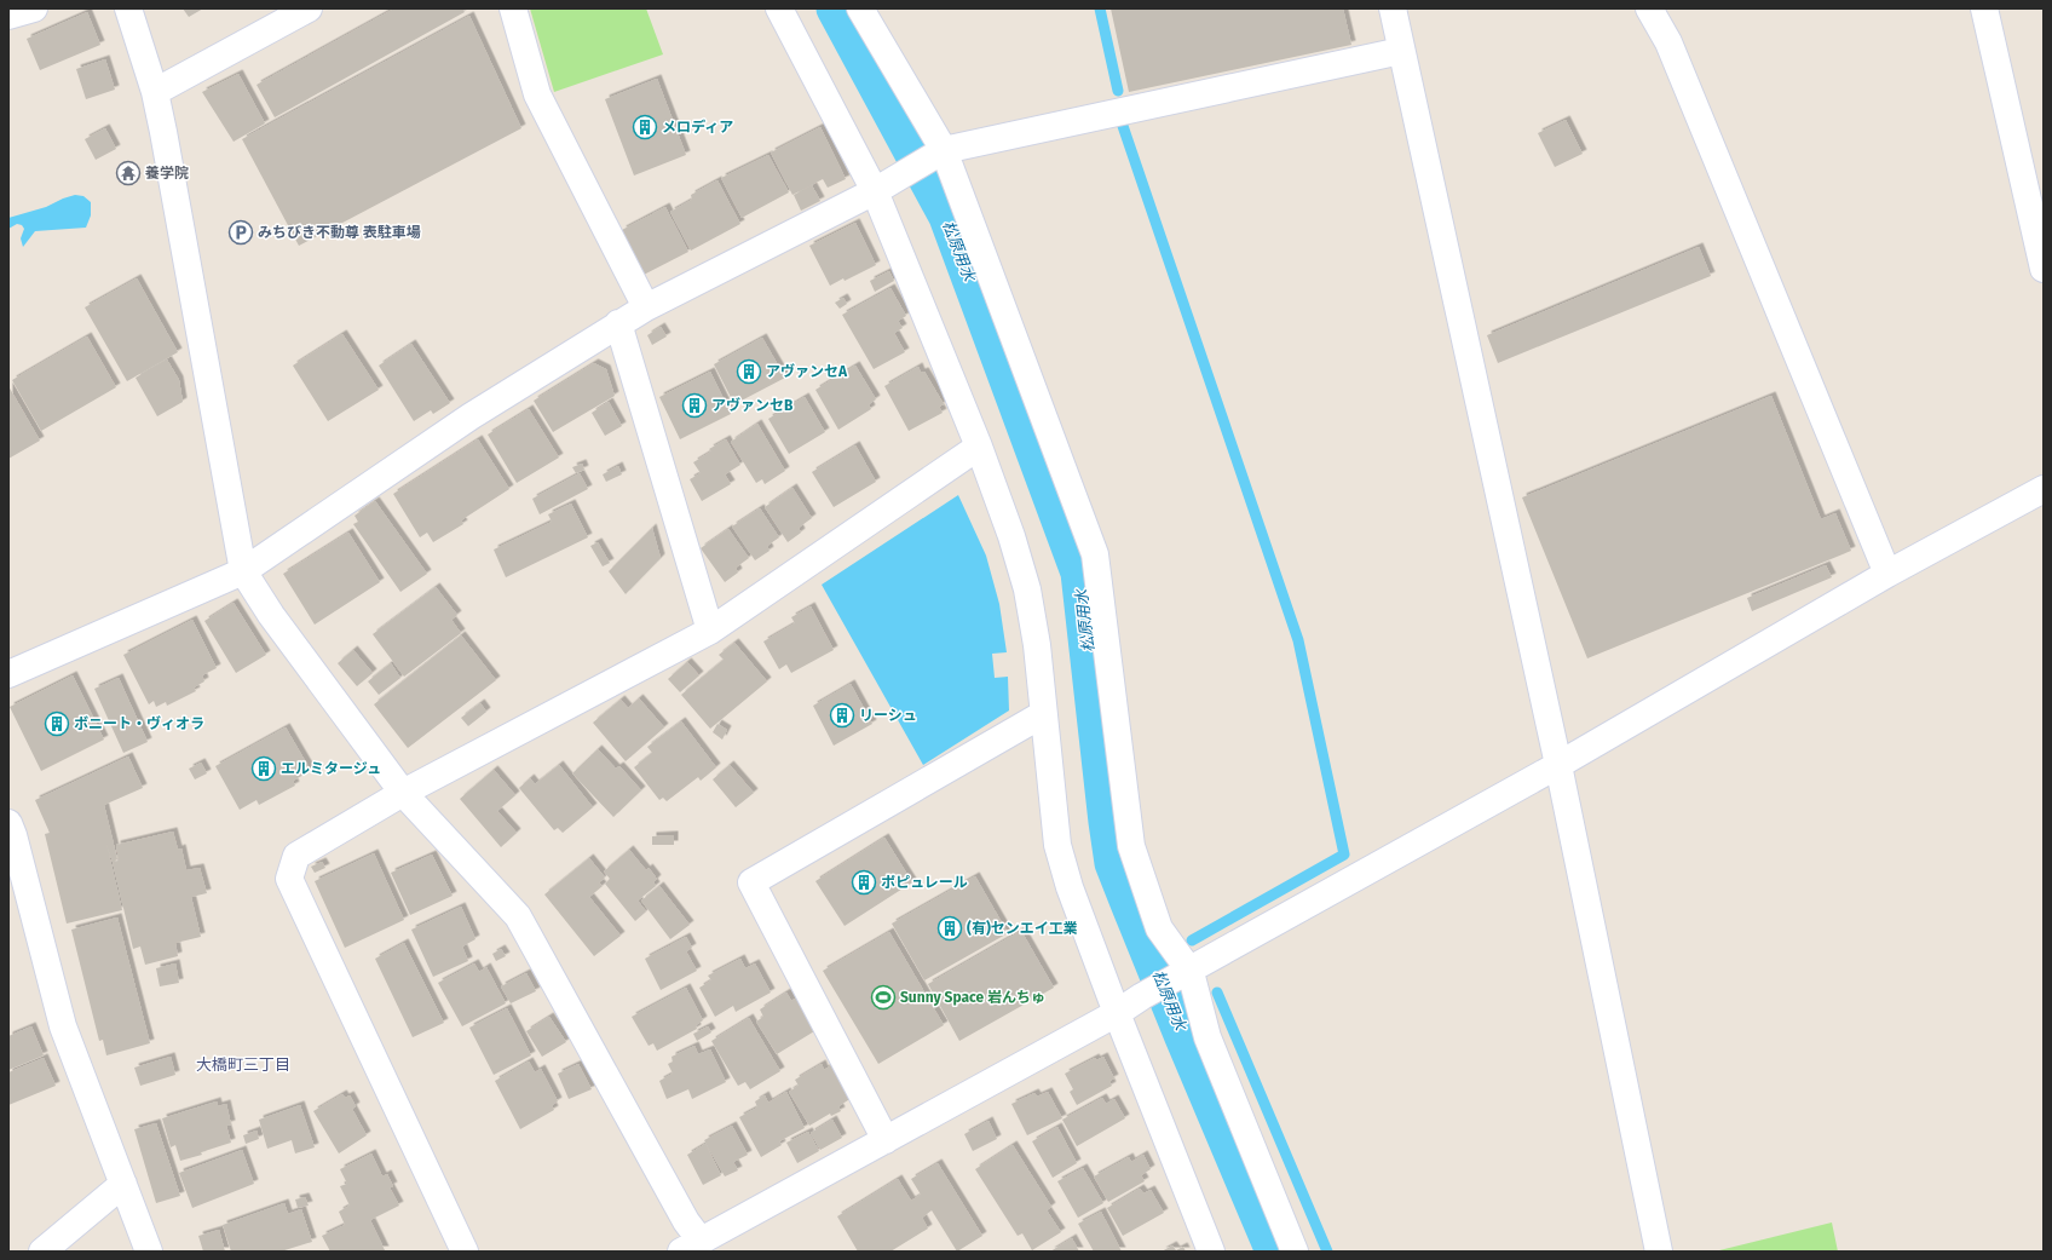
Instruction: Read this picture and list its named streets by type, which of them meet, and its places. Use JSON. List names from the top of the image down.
{
  "districts": ["大橋町三丁目"],
  "water": ["松原用水"],
  "places": {
    "building": [
      "メロディア",
      "アヴァンセA",
      "アヴァンセB",
      "リーシュ",
      "ボニート・ヴィオラ",
      "エルミタージュ",
      "ポピュレール",
      "(有)センエイ工業"
    ],
    "temple": ["養学院"],
    "parking": ["みちびき不動尊 表駐車場"],
    "sports": ["Sunny Space 岩んちゅ"]
  }
}
